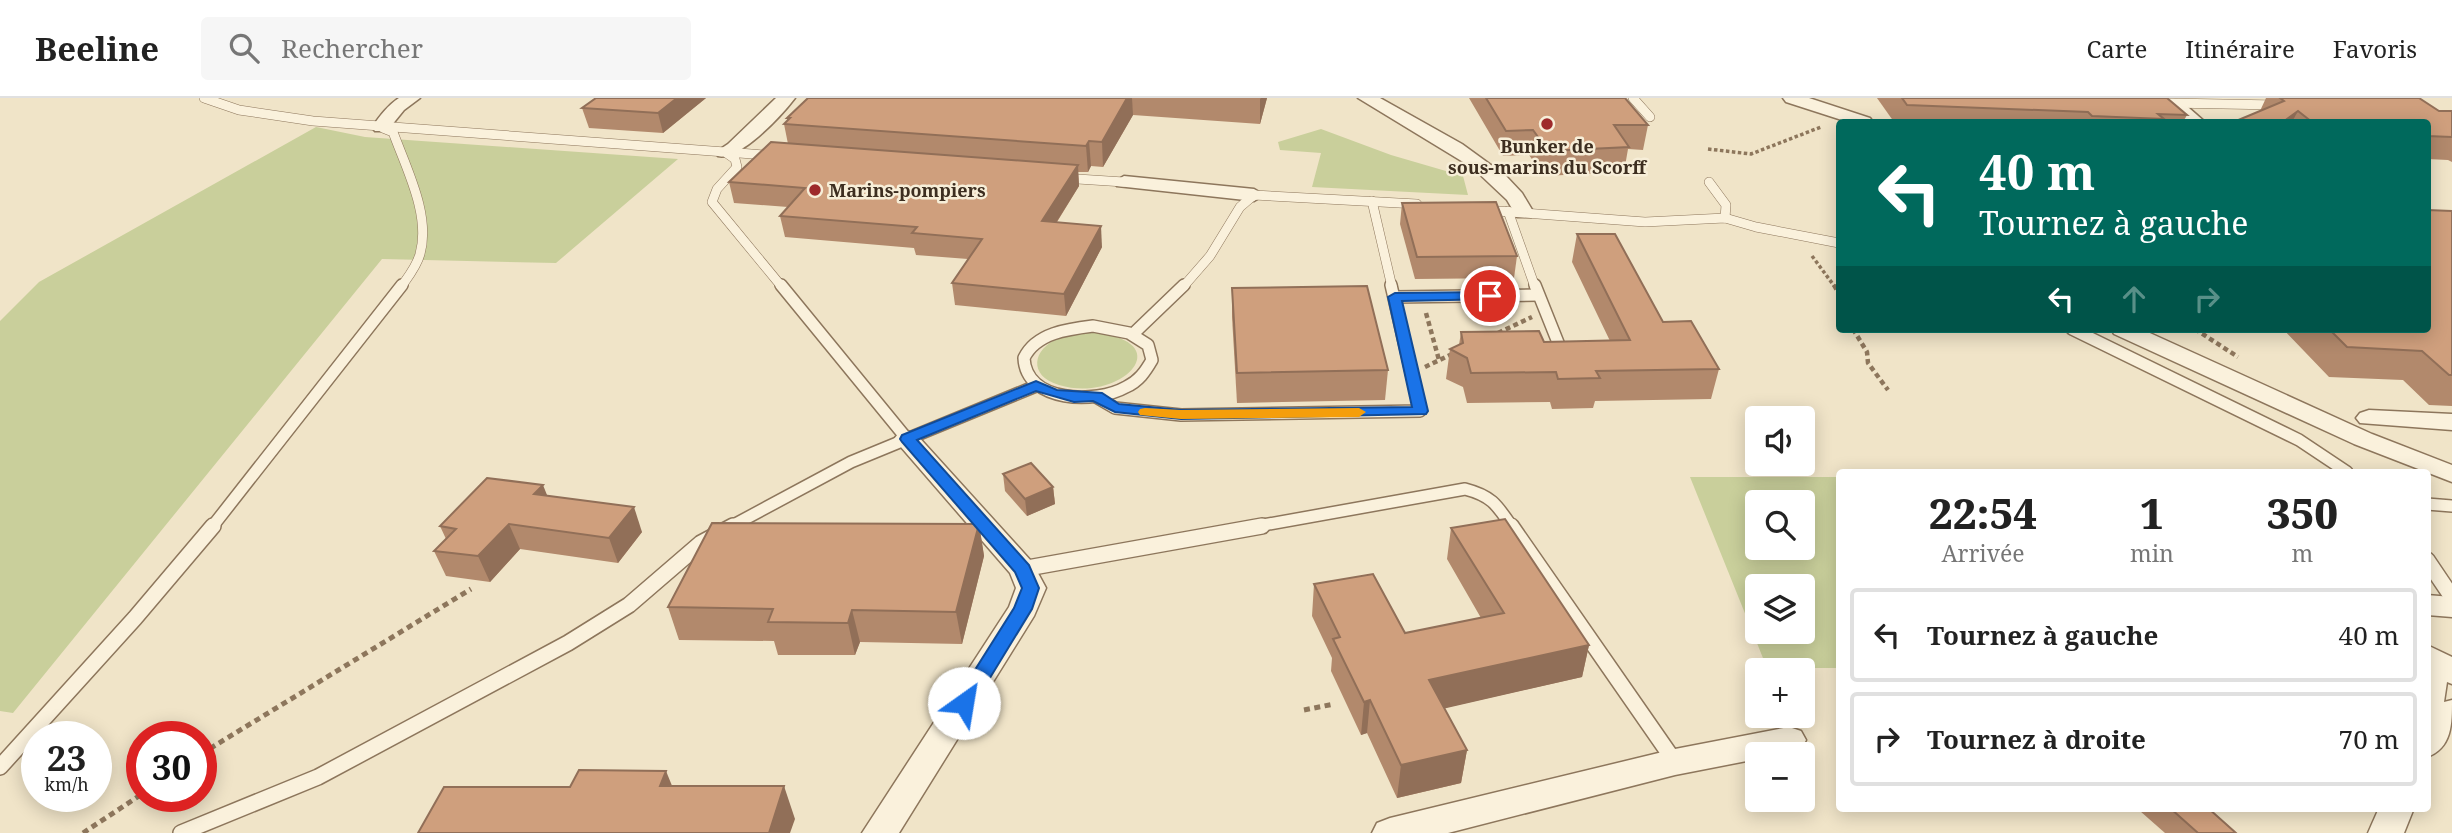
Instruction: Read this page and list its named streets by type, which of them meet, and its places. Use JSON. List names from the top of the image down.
{
  "places": ["Bunker de sous-marins du Scorff", "Marins-pompiers"],
  "page": {
    "header": "Beeline",
    "search": "Rechercher",
    "nav": ["Carte", "Itinéraire", "Favoris"],
    "turn": ["40 m", "Tournez à gauche"],
    "map_buttons": ["+", "−"],
    "eta": [
      "22:54",
      "Arrivée",
      "1",
      "min",
      "350",
      "m"
    ],
    "list": [
      {
        "name": "Tournez à gauche",
        "value": "40 m"
      },
      {
        "name": "Tournez à droite",
        "value": "70 m"
      }
    ],
    "speed": "23 km/h",
    "limit": "30"
  }
}
